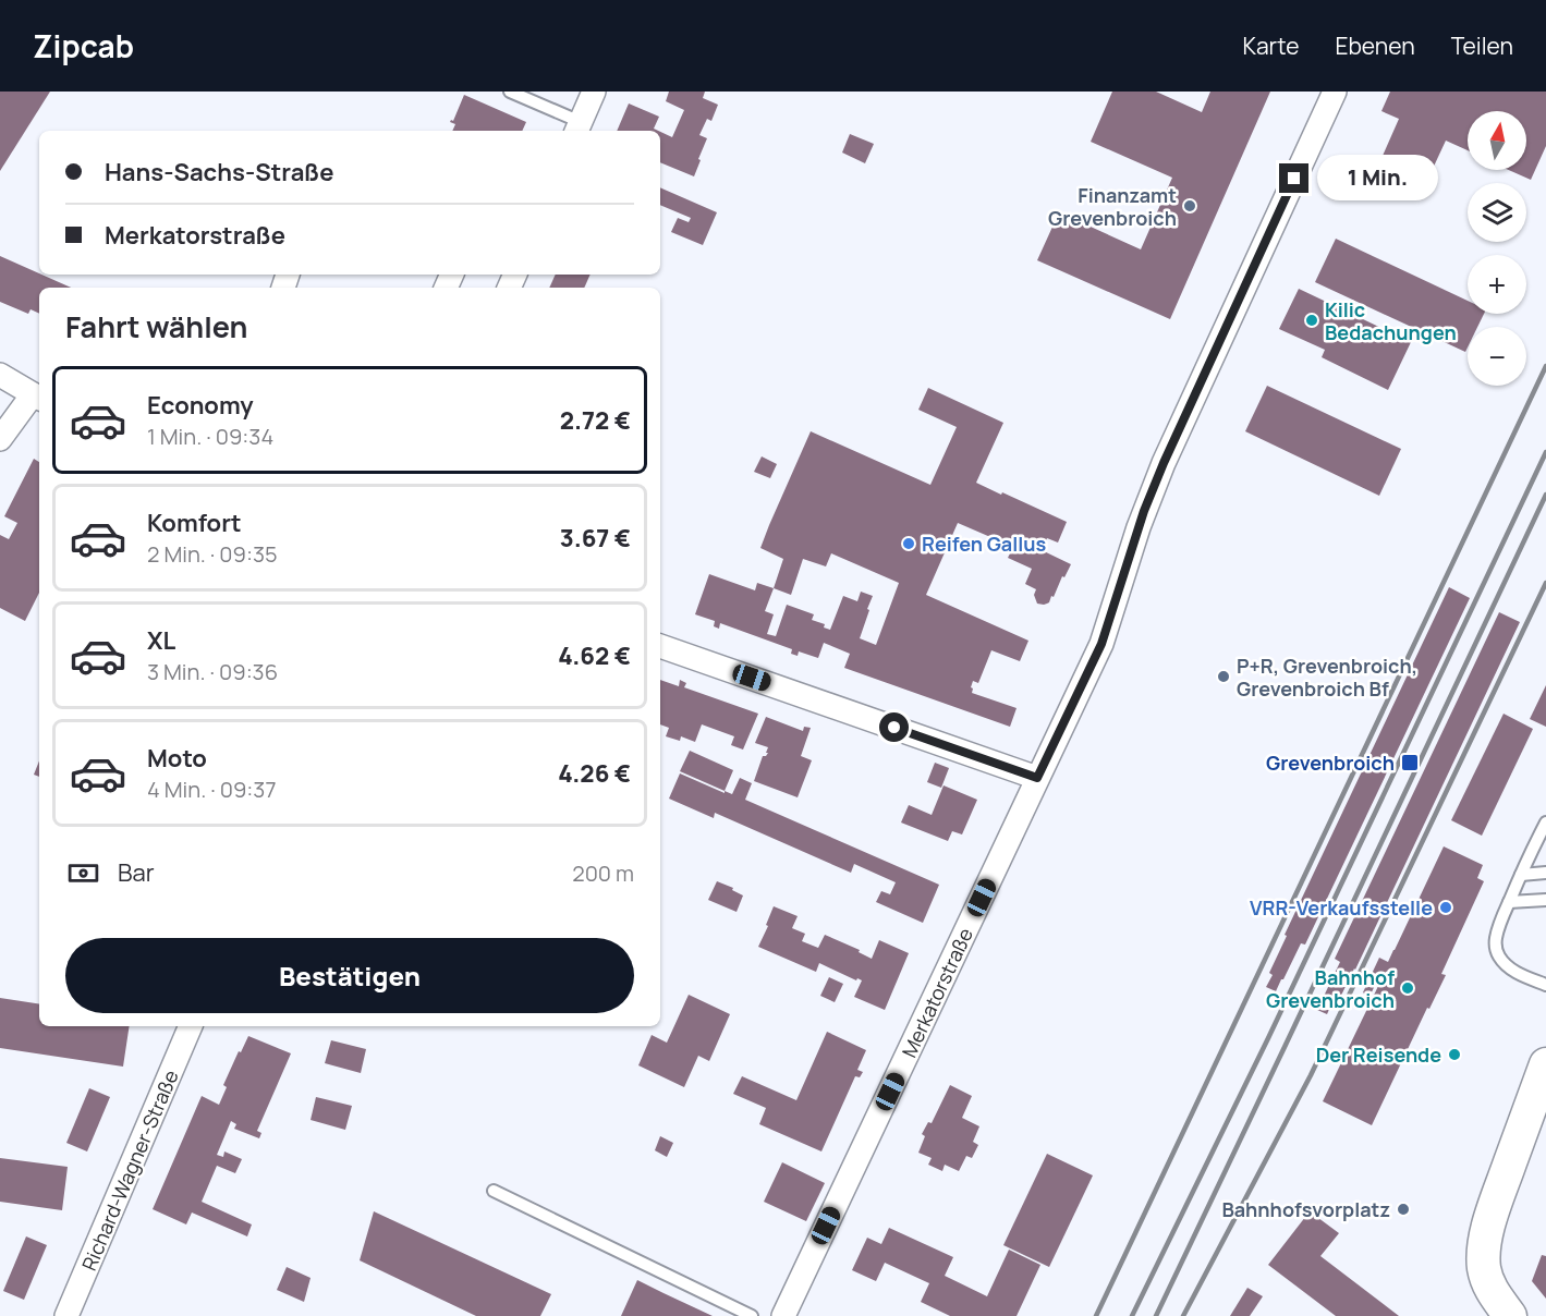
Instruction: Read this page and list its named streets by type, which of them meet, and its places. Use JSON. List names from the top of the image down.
{
  "streets": {
    "street": ["Merkatorstraße", "Richard-Wagner-Straße"]
  },
  "places": {
    "other": [
      "Finanzamt Grevenbroich",
      "Kilic Bedachungen",
      "Reifen Gallus",
      "P+R, Grevenbroich, Grevenbroich Bf",
      "VRR-Verkaufsstelle",
      "Bahnhof Grevenbroich",
      "Der Reisende",
      "Bahnhofsvorplatz"
    ],
    "transit": ["Grevenbroich"]
  },
  "north": "top",
  "page": {
    "header": "Zipcab",
    "nav": ["Karte", "Ebenen", "Teilen"],
    "map_buttons": ["+", "−"],
    "banner": ["Hans-Sachs-Straße", "Merkatorstraße"],
    "bubble": "1 Min.",
    "heading": "Fahrt wählen",
    "list": [
      {
        "name": "Economy",
        "note": "1 Min. · 09:34",
        "value": "2.72 €"
      },
      {
        "name": "Komfort",
        "note": "2 Min. · 09:35",
        "value": "3.67 €"
      },
      {
        "name": "XL",
        "note": "3 Min. · 09:36",
        "value": "4.62 €"
      },
      {
        "name": "Moto",
        "note": "4 Min. · 09:37",
        "value": "4.26 €"
      }
    ],
    "pay": ["Bar", "200 m"],
    "buttons": "Bestätigen"
  }
}
